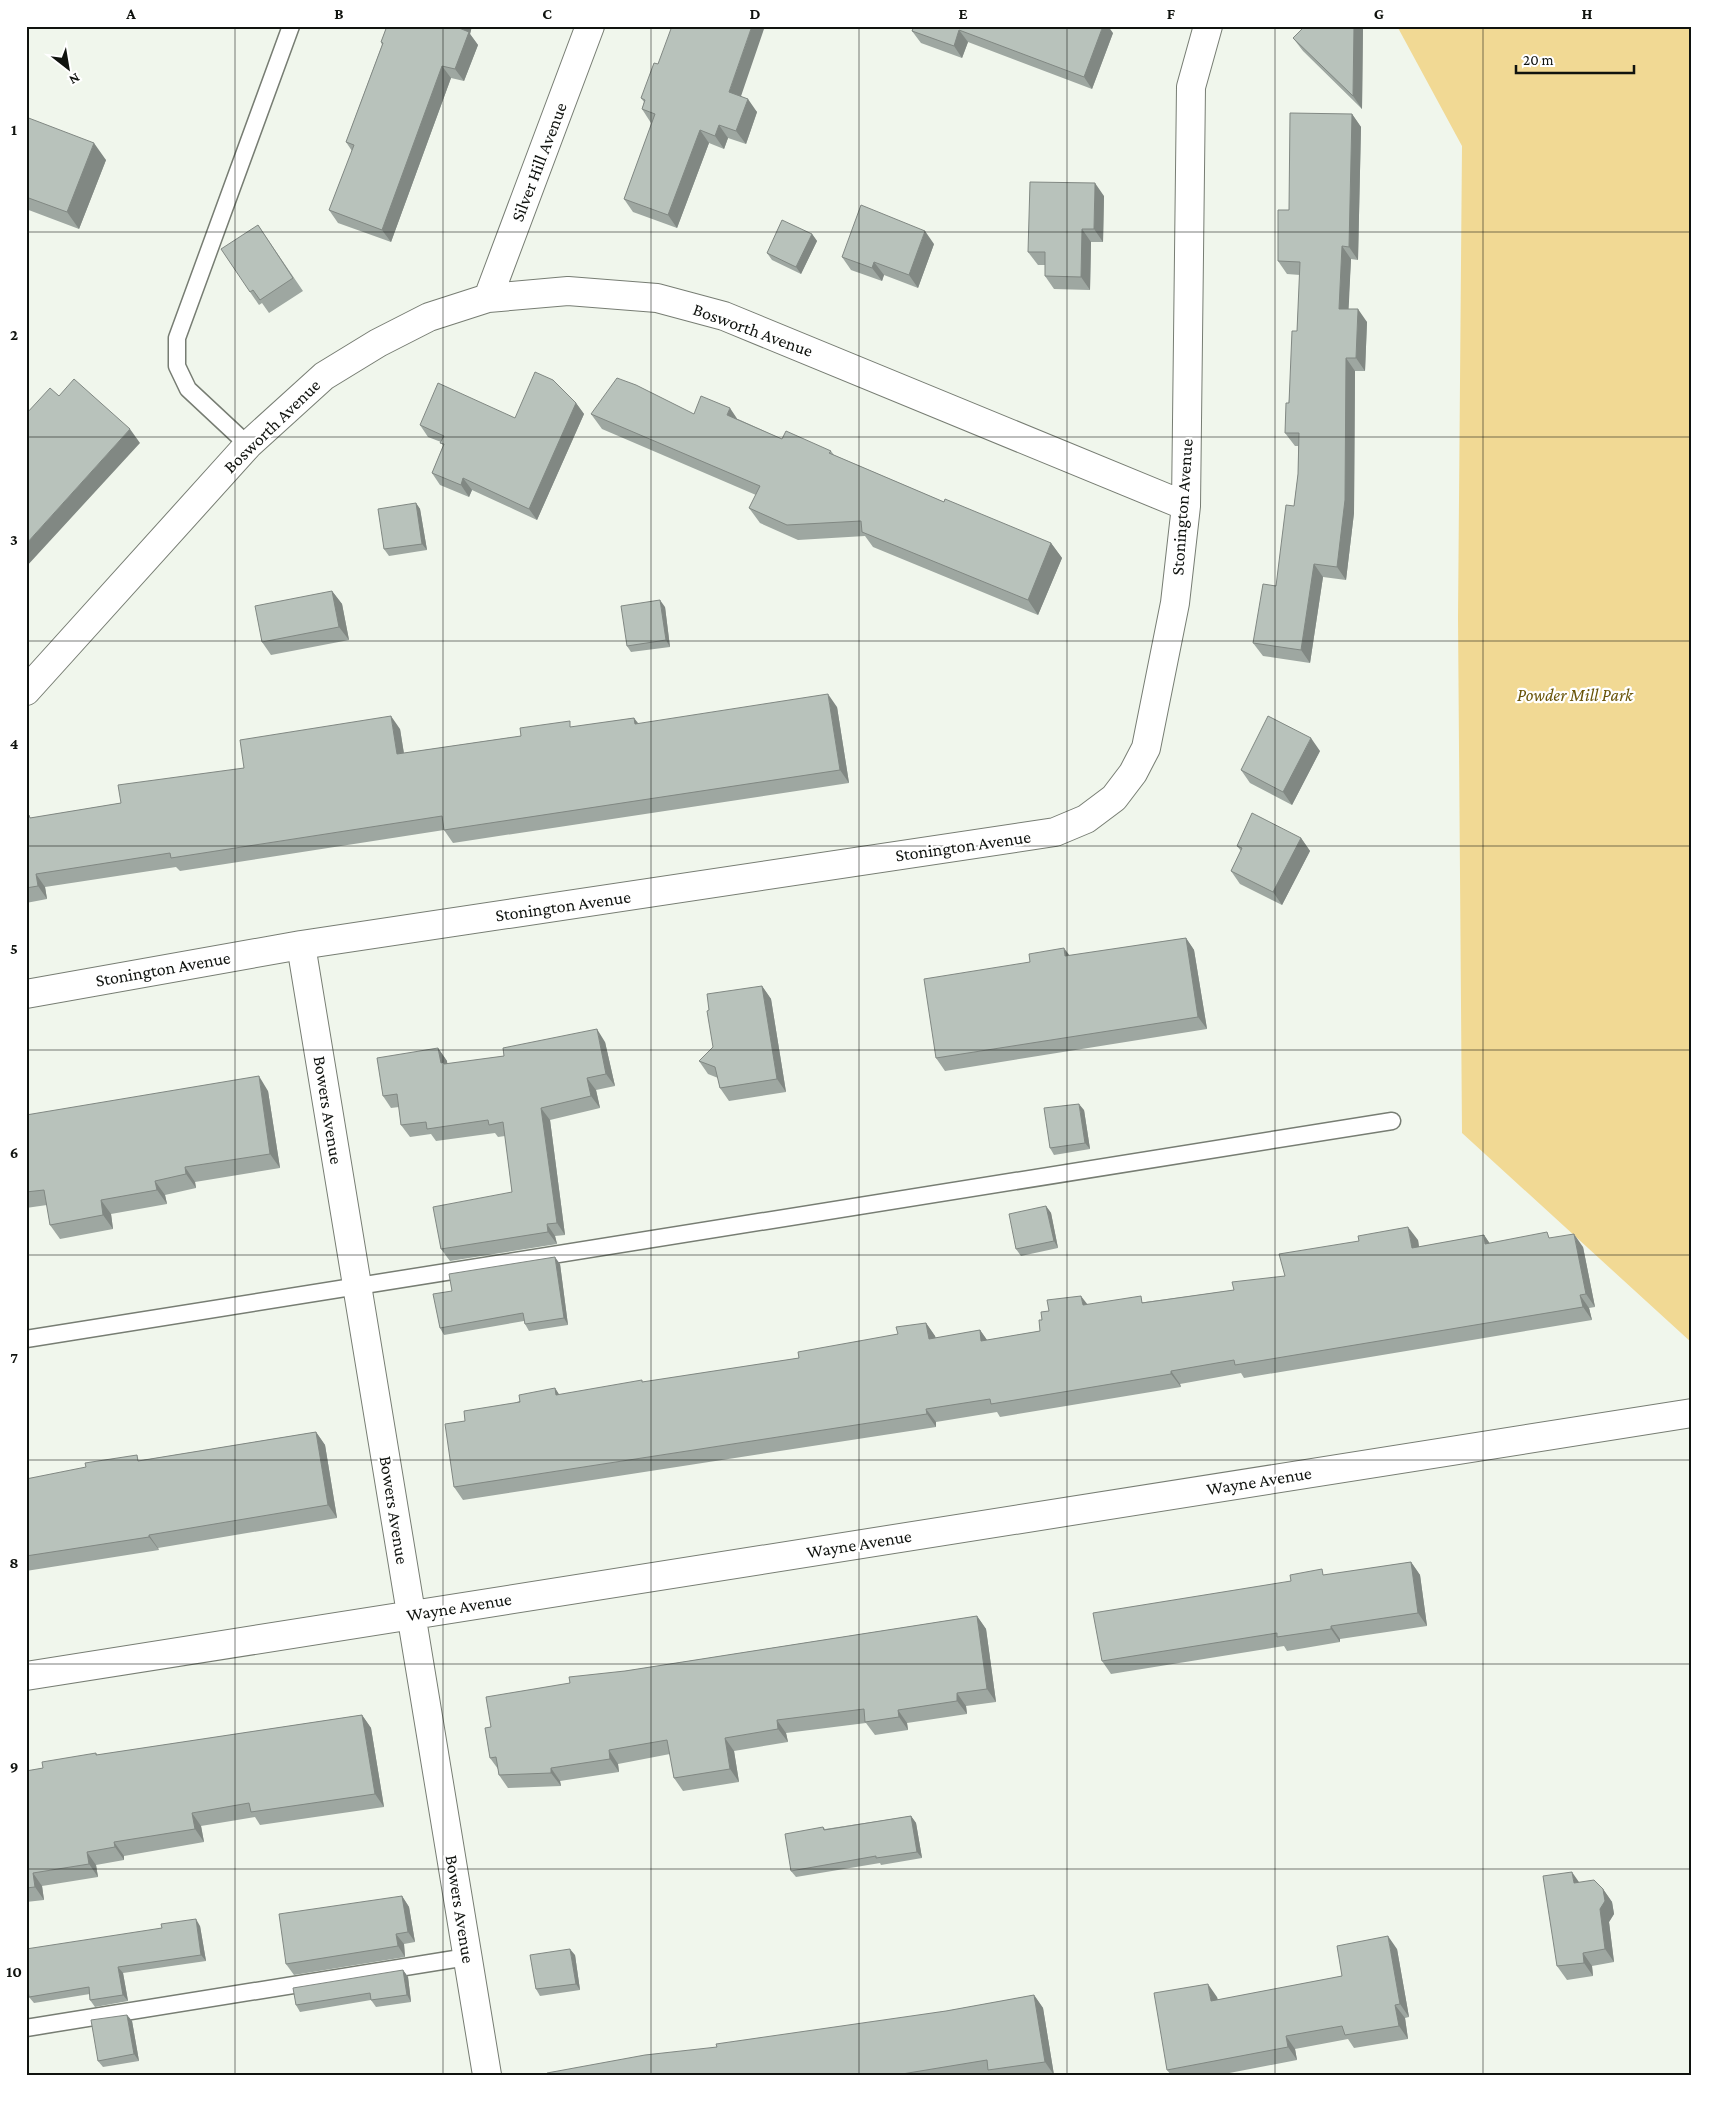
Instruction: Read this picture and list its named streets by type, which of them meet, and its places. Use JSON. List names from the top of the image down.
{
  "streets": {
    "street": [
      "Silver Hill Avenue",
      "Bosworth Avenue",
      "Stonington Avenue",
      "Bowers Avenue",
      "Wayne Avenue"
    ]
  },
  "crossings": [
    ["Silver Hill Avenue", "Bosworth Avenue"],
    ["Bosworth Avenue", "Stonington Avenue"],
    ["Stonington Avenue", "Bowers Avenue"],
    ["Bowers Avenue", "Wayne Avenue"]
  ],
  "parks": ["Powder Mill Park"],
  "scale_bar": "20 m",
  "north": "bottom right",
  "grid": {
    "columns": [
      "A",
      "B",
      "C",
      "D",
      "E",
      "F",
      "G",
      "H"
    ],
    "rows": [
      "1",
      "2",
      "3",
      "4",
      "5",
      "6",
      "7",
      "8",
      "9",
      "10"
    ]
  }
}
